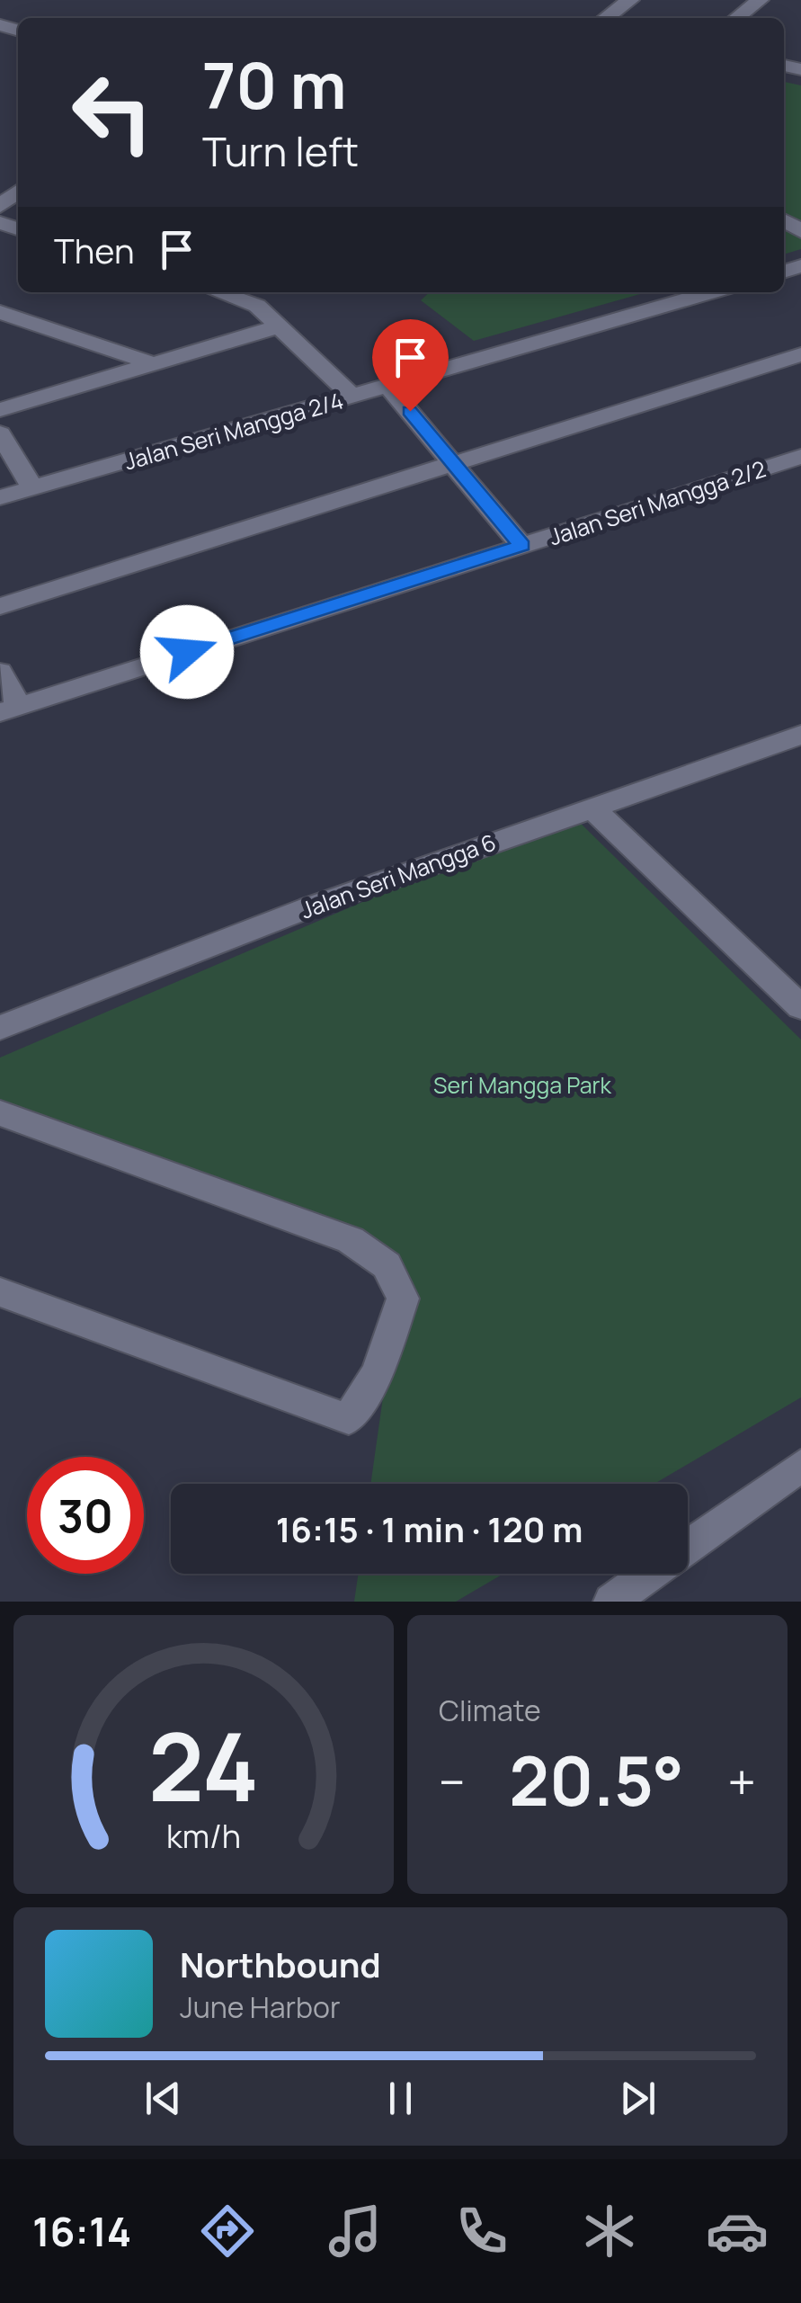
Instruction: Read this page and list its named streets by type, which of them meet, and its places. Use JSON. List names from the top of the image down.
{
  "streets": {
    "street": ["Jalan Seri Mangga 2/4", "Jalan Seri Mangga 2/2", "Jalan Seri Mangga 6"]
  },
  "parks": ["Seri Mangga Park"],
  "page": {
    "turn": ["70 m", "Turn left"],
    "then": "Then",
    "limit": "30",
    "trip": "16:15 · 1 min · 120 m",
    "tile": "Climate",
    "heat": ["−", "20.5°", "+"],
    "song": ["Northbound", "June Harbor"],
    "tabs": "16:14",
    "gauge": ["24", "km/h"]
  }
}
